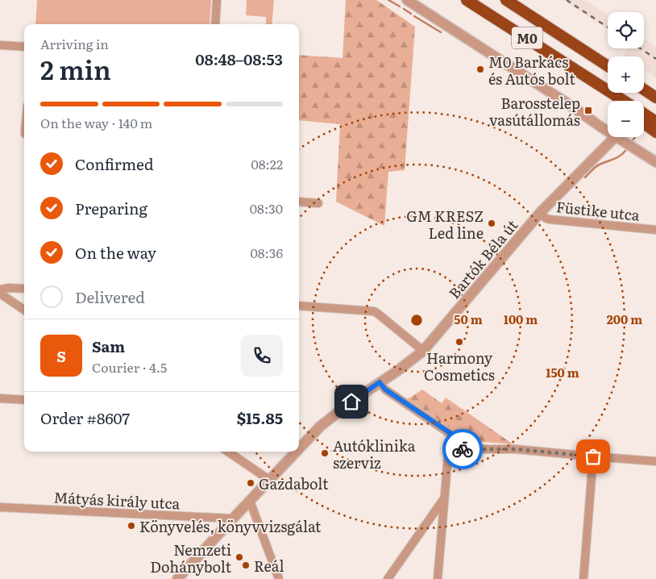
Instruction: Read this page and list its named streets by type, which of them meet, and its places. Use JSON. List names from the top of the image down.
{
  "streets": {
    "highway": ["M0"],
    "street": ["Füstike utca", "Bartók Béla út", "Mátyás király utca"]
  },
  "crossings": [
    ["Füstike utca", "Bartók Béla út"],
    ["Bartók Béla út", "Mátyás király utca"]
  ],
  "places": {
    "other": [
      "M0 Barkács és Autós bolt",
      "GM KRESZ Led line",
      "Harmony Cosmetics",
      "Autóklinika szerviz",
      "Gazdabolt",
      "Könyvelés, könyvvizsgálat",
      "Nemzeti Dohánybolt",
      "Reál"
    ],
    "transit": ["Barosstelep vasútállomás"]
  },
  "page": {
    "map_buttons": ["+", "−"],
    "heading": ["2 min", "Arriving in", "08:48–08:53"],
    "panel": [
      "Sam",
      "Courier · 4.5",
      "Order #8607",
      "$15.85"
    ],
    "bar": "On the way · 140 m",
    "list": [
      ["Confirmed", "08:22"],
      ["Preparing", "08:30"],
      ["On the way", "08:36"],
      "Delivered"
    ],
    "round": "S"
  },
  "rings": [
    "50 m",
    "100 m",
    "200 m",
    "150 m"
  ]
}
